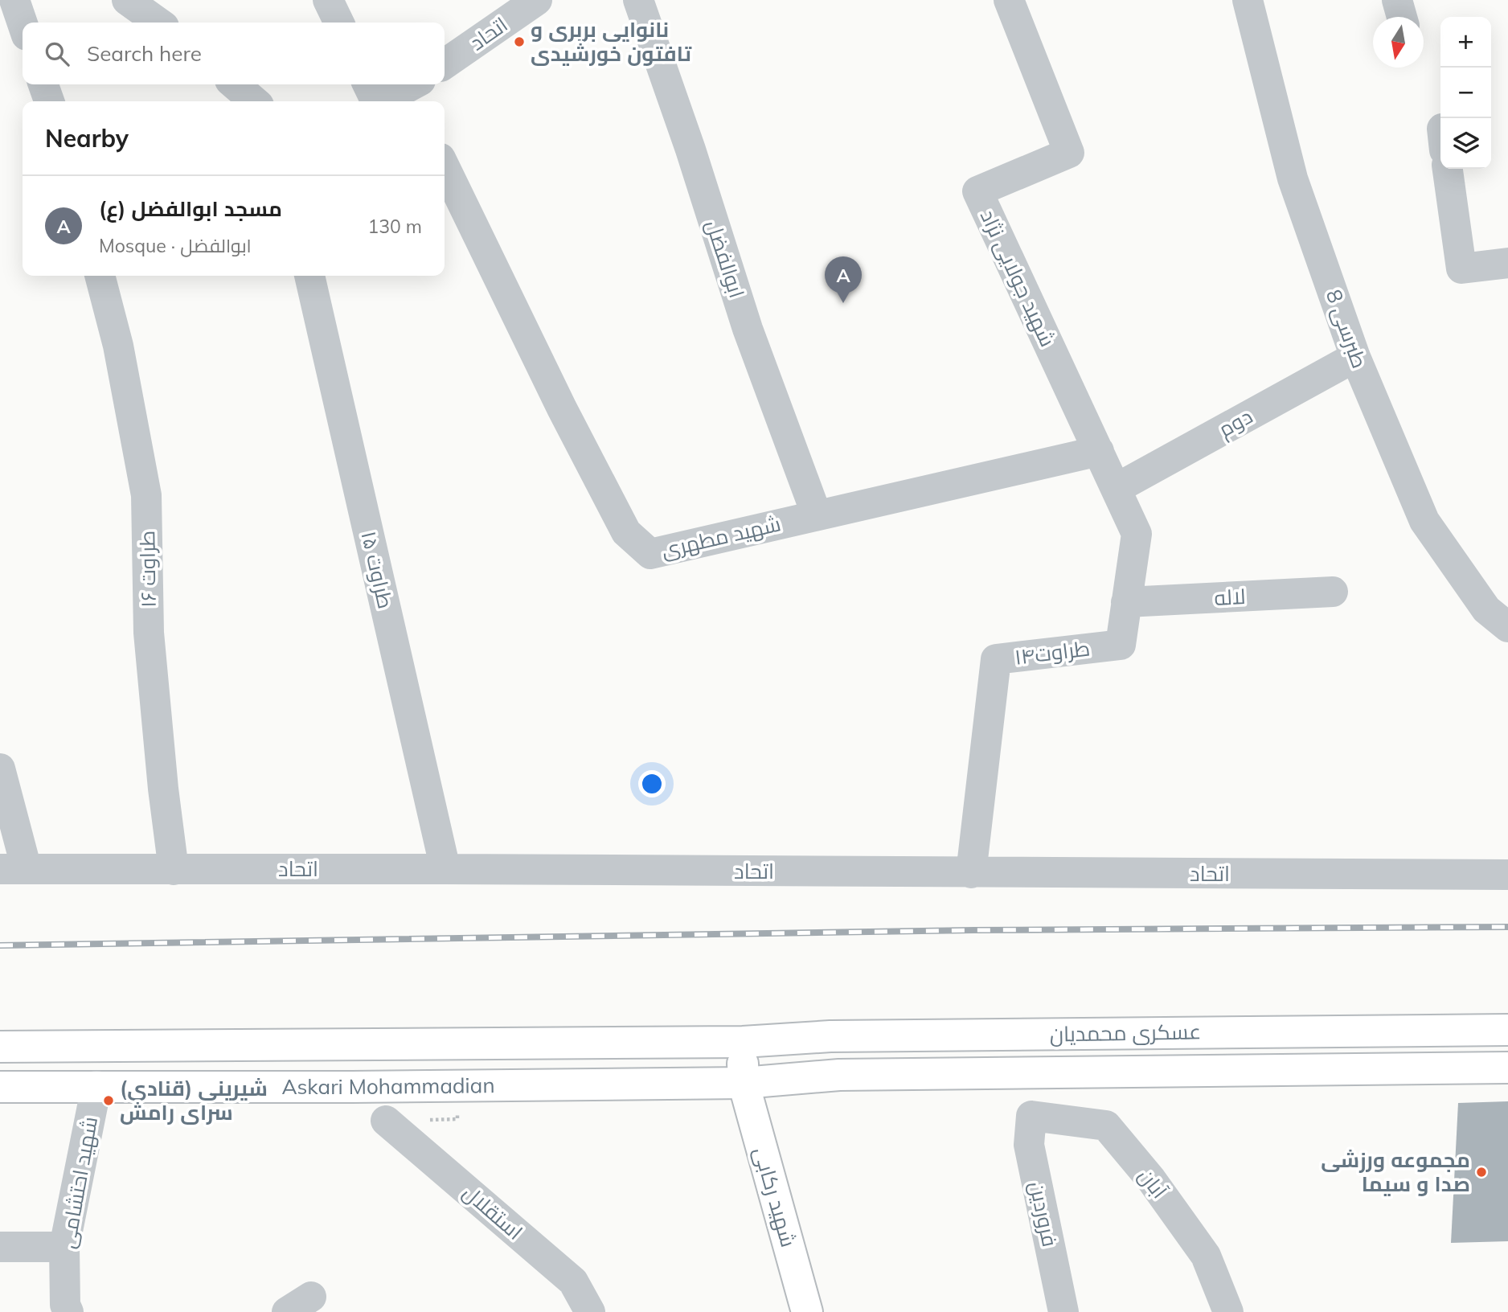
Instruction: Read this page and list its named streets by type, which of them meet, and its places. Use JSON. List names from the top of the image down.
{
  "streets": {
    "main road": ["عسکری محمدیان", "Askari Mohammadian", "شهید رکابی"],
    "street": [
      "اتحاد",
      "ابوالفضل",
      "شهید جولایی نژاد",
      "طبرسی 8",
      "دوم",
      "شهید مطهری",
      "طراوت ۱۶",
      "طراوت ۱۵",
      "لاله",
      "طراوت۱۴",
      "شهید احتشامی",
      "آبان",
      "استقلال",
      "فروردین"
    ]
  },
  "crossings": [
    ["اتحاد", "طراوت ۱۶"],
    ["اتحاد", "طراوت ۱۵"],
    ["اتحاد", "طراوت۱۴"],
    ["ابوالفضل", "شهید مطهری"],
    ["شهید جولایی نژاد", "شهید مطهری"],
    ["شهید جولایی نژاد", "طراوت۱۴"],
    ["طبرسی 8", "دوم"],
    ["دوم", "طراوت۱۴"],
    ["شهید مطهری", "طراوت۱۴"],
    ["لاله", "طراوت۱۴"],
    ["عسکری محمدیان", "Askari Mohammadian"],
    ["عسکری محمدیان", "شهید رکابی"],
    ["Askari Mohammadian", "شهید احتشامی"],
    ["Askari Mohammadian", "شهید رکابی"],
    ["آبان", "فروردین"]
  ],
  "places": ["نانوایی بربری و تافتون خورشیدی", "(قنادی) شیرینی سرای رامش", "مجموعه ورزشی صدا و سیما"],
  "north": "bottom",
  "page": {
    "map_buttons": ["+", "−"],
    "search": "Search here",
    "heading": "Nearby",
    "list": [
      {
        "mark": "A",
        "name": "مسجد ابوالفضل (ع)",
        "note": "Mosque · ابوالفضل",
        "value": "130 m"
      }
    ],
    "pins": "A"
  }
}
